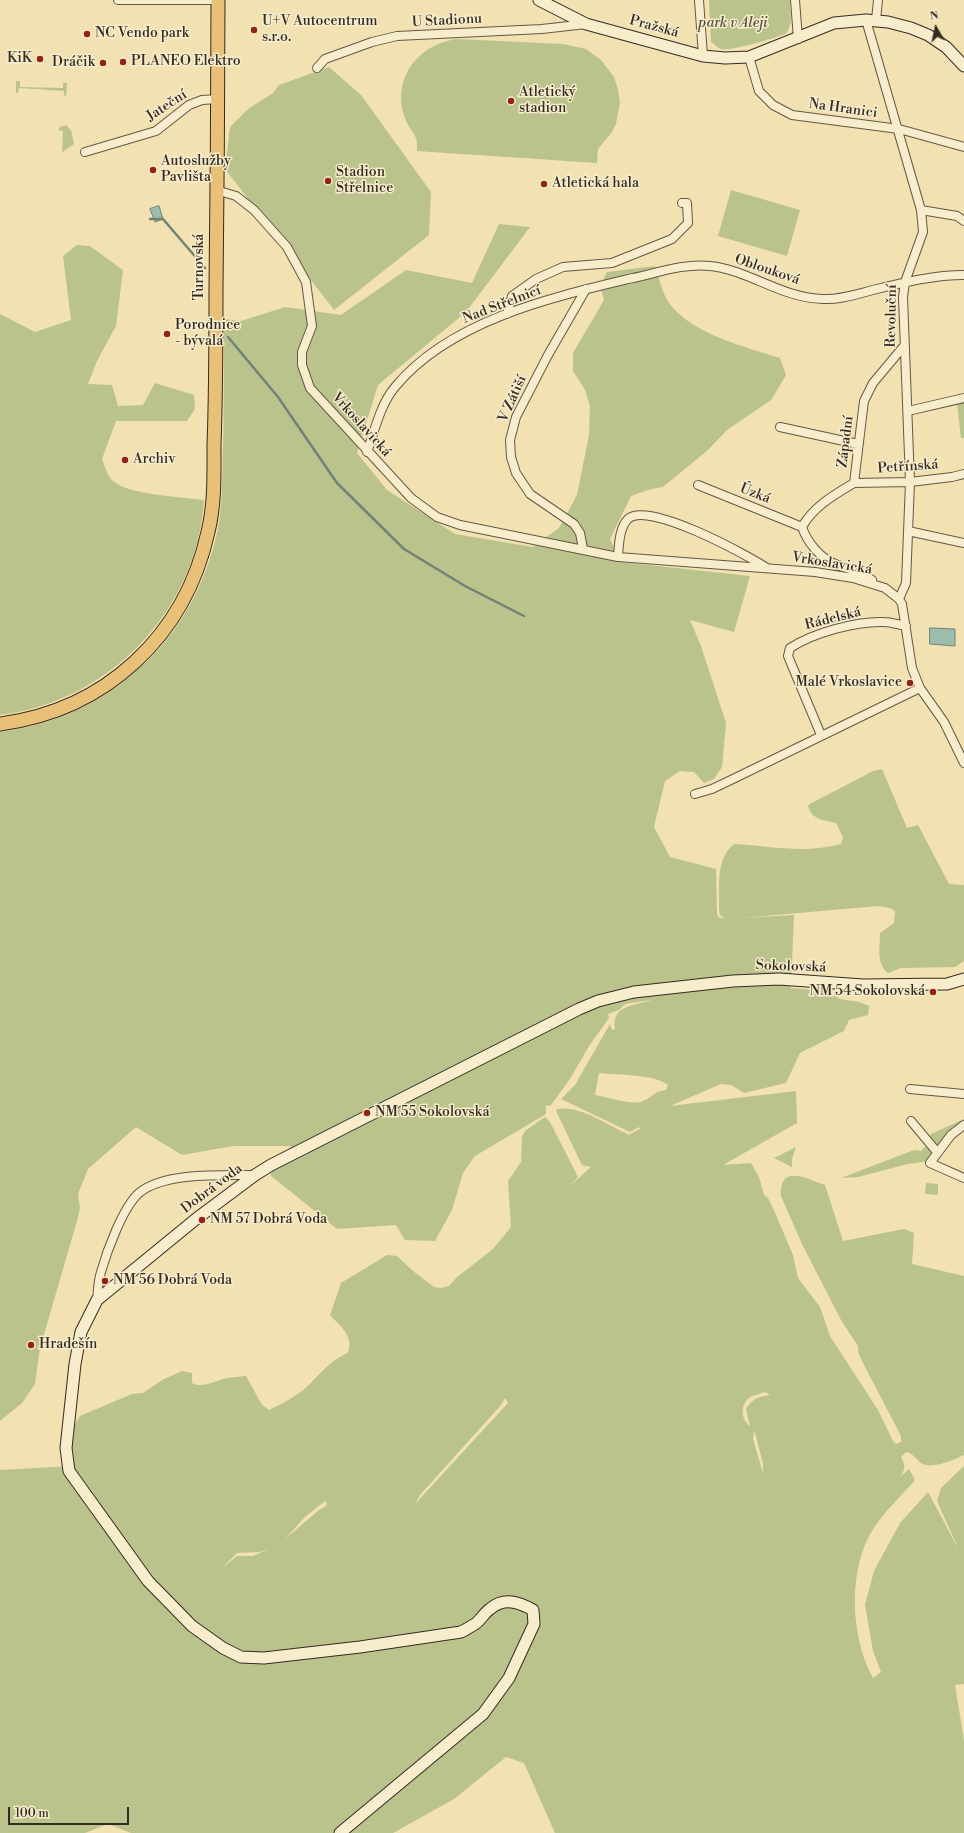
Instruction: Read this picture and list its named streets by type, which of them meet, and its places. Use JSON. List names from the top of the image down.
{
  "streets": {
    "main road": ["Turnovská"],
    "street": [
      "U Stadionu",
      "Pražská",
      "Jateční",
      "Na Hranici",
      "Oblouková",
      "Nad Střelnicí",
      "Revoluční",
      "V Zátiší",
      "Vrkoslavická",
      "Západní",
      "Petřínská",
      "Úzká",
      "Rádelská",
      "Sokolovská",
      "Dobrá voda"
    ]
  },
  "crossings": [
    ["U Stadionu", "Pražská"],
    ["Pražská", "Na Hranici"],
    ["Pražská", "Revoluční"],
    ["Jateční", "Turnovská"],
    ["Na Hranici", "Revoluční"],
    ["Turnovská", "Vrkoslavická"],
    ["Oblouková", "Nad Střelnicí"],
    ["Oblouková", "Revoluční"],
    ["Oblouková", "V Zátiší"],
    ["Nad Střelnicí", "V Zátiší"],
    ["Nad Střelnicí", "Vrkoslavická"],
    ["Revoluční", "Vrkoslavická"],
    ["Revoluční", "Západní"],
    ["Revoluční", "Petřínská"],
    ["V Zátiší", "Vrkoslavická"],
    ["Západní", "Petřínská"],
    ["Západní", "Úzká"],
    ["Sokolovská", "Dobrá voda"]
  ],
  "parks": ["park v Aleji"],
  "places": [
    "U+V Autocentrum s.r.o.",
    "NC Vendo park",
    "KiK",
    "PLANEO Elektro",
    "Dráčik",
    "Atletický stadion",
    "Autoslužby Pavlišta",
    "Stadion Střelnice",
    "Atletická hala",
    "Porodnice - bývalá",
    "Archiv",
    "Malé Vrkoslavice",
    "NM 54 Sokolovská",
    "NM 55 Sokolovská",
    "NM 57 Dobrá Voda",
    "NM 56 Dobrá Voda",
    "Hradešín"
  ],
  "scale_bar": "100 m",
  "north": "top"
}
